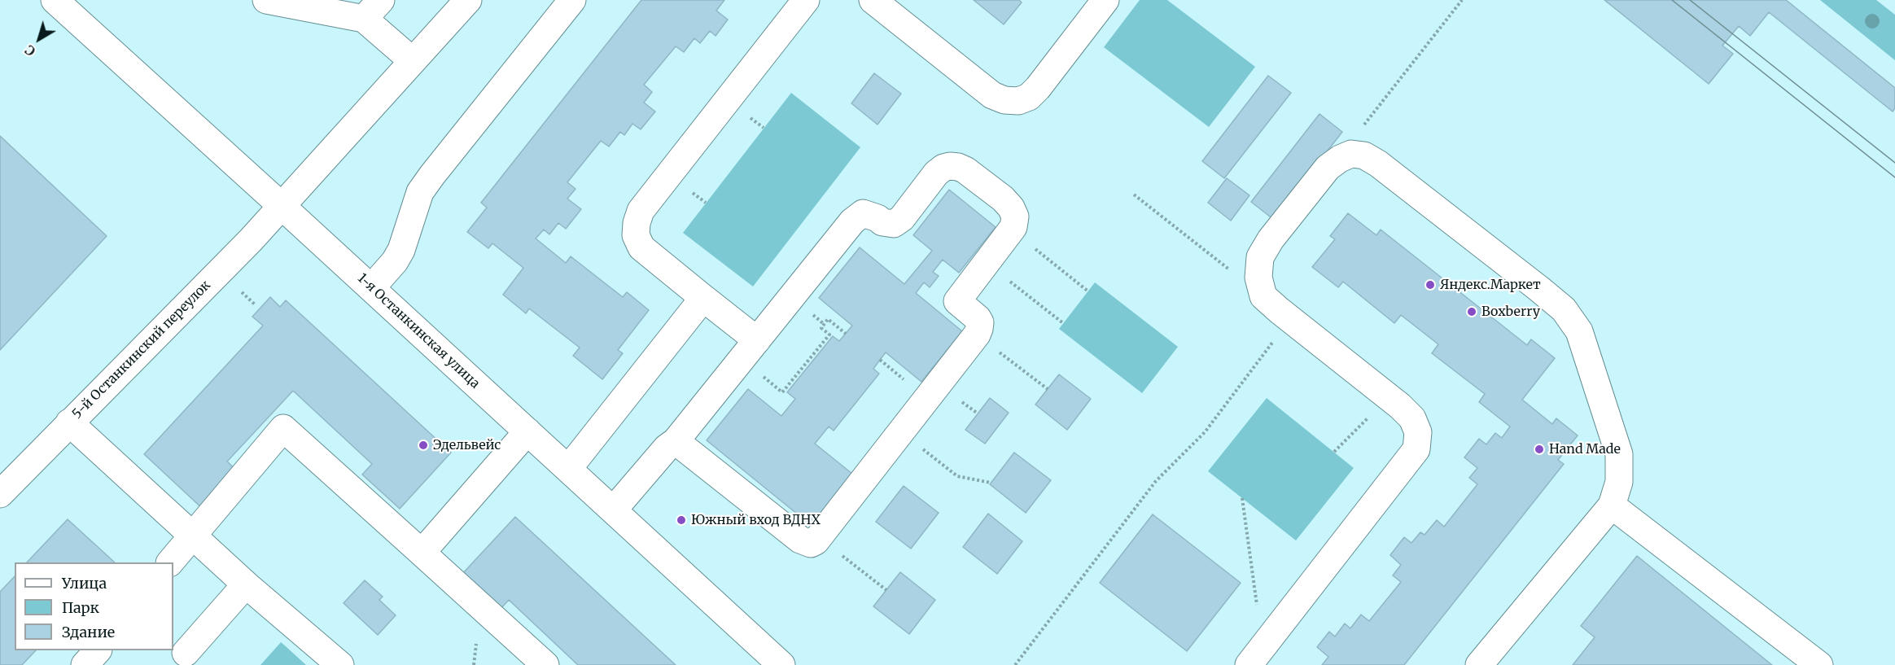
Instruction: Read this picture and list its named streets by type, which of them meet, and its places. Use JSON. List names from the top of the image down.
{
  "streets": {
    "street": ["1-я Останкинская улица", "5-й Останкинский переулок"]
  },
  "crossings": [
    ["1-я Останкинская улица", "5-й Останкинский переулок"]
  ],
  "places": [
    "Яндекс.Маркет",
    "Boxberry",
    "Эдельвейс",
    "Hand Made",
    "Южный вход ВДНХ"
  ],
  "legend": ["Улица", "Парк", "Здание"],
  "north": "bottom left"
}
